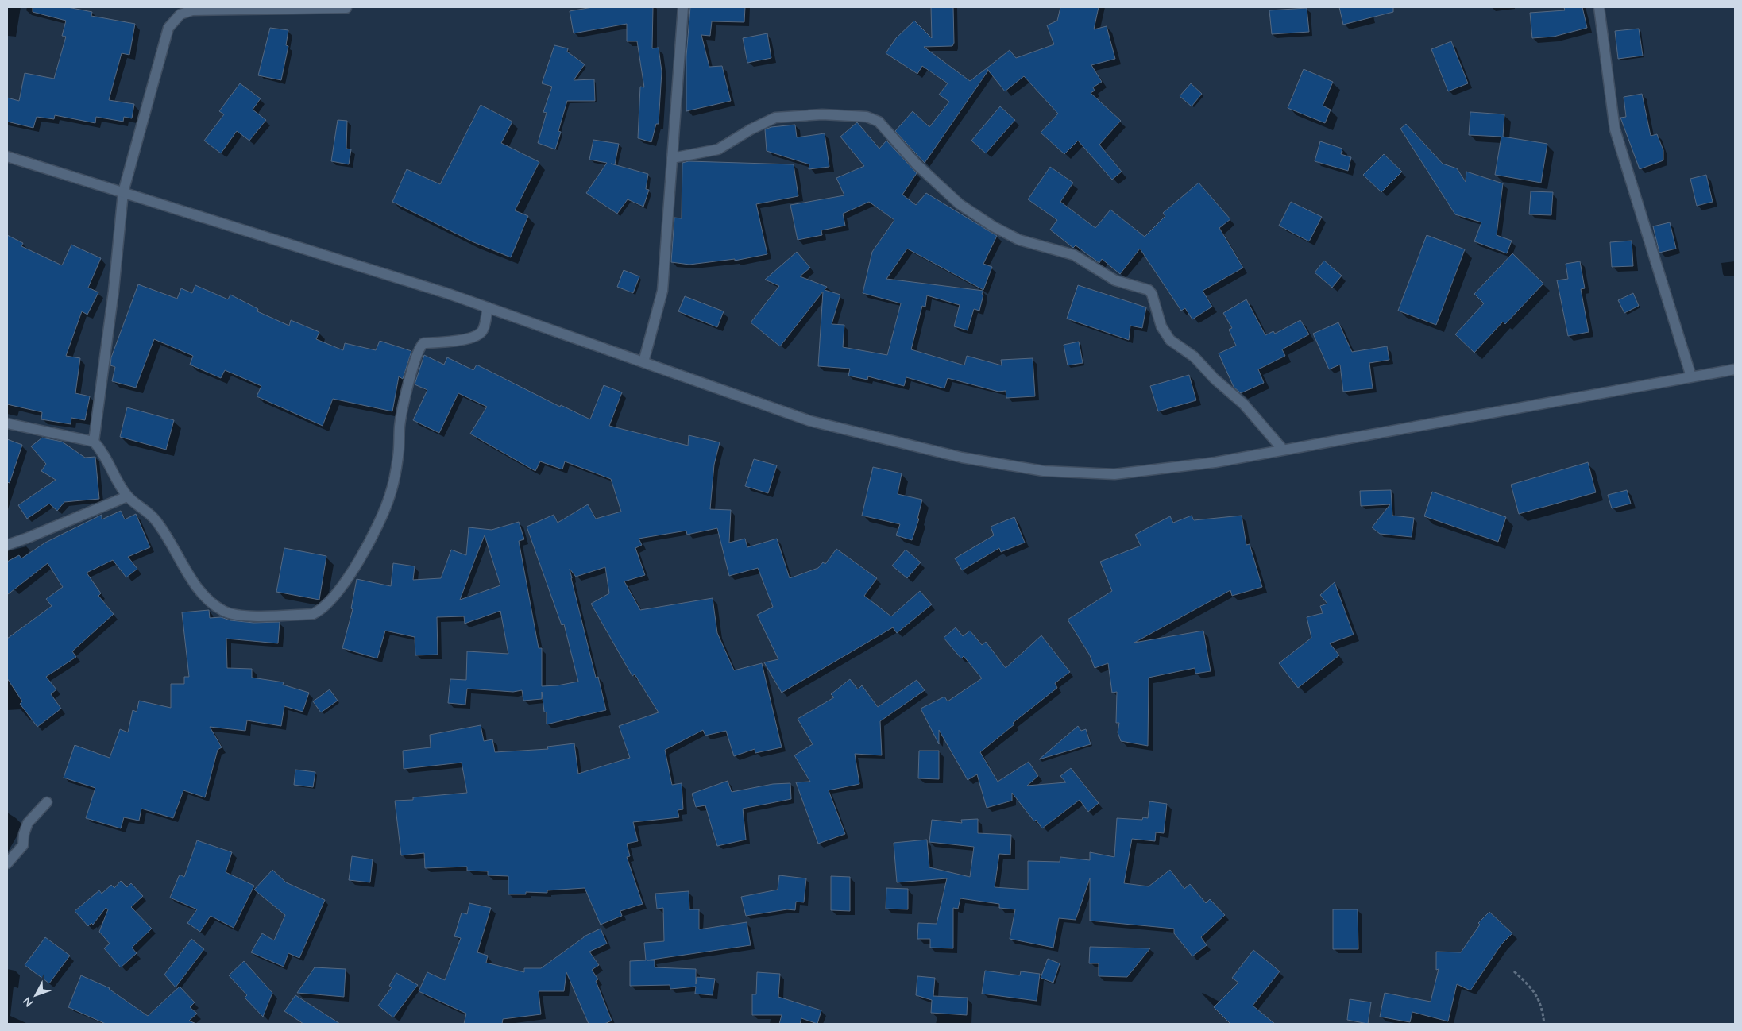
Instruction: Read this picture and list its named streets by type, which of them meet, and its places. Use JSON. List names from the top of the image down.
{
  "north": "bottom left"
}
